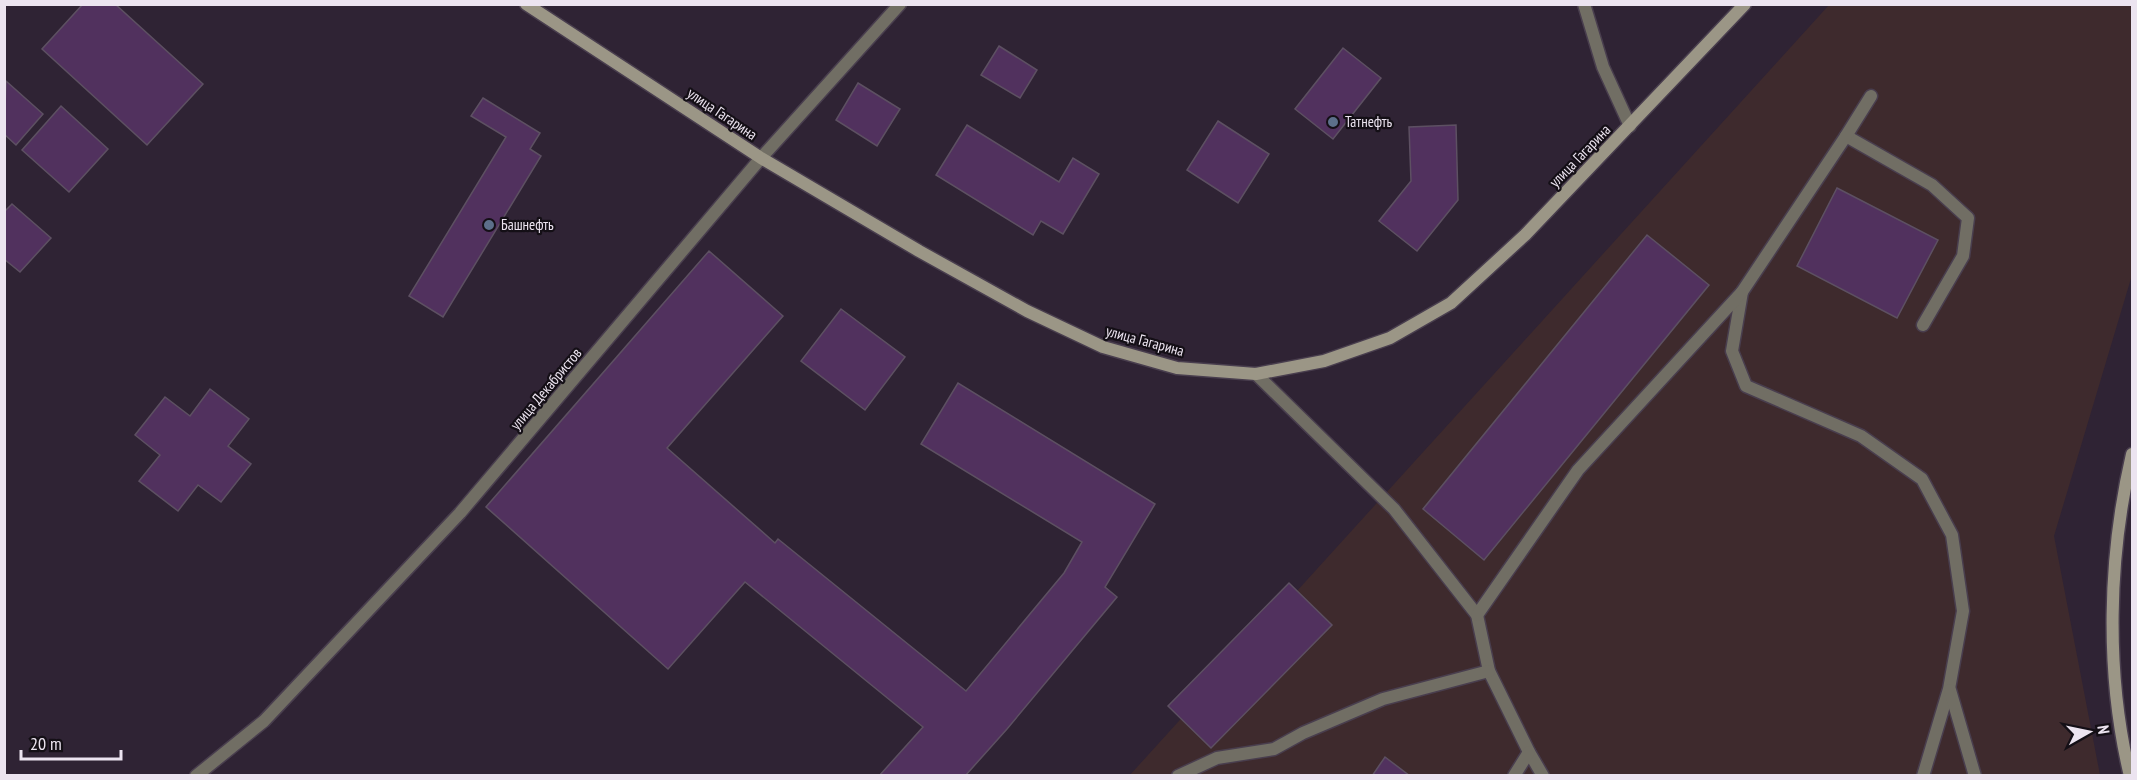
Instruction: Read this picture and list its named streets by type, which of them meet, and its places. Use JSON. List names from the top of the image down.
{
  "streets": {
    "main road": ["улица Гагарина"],
    "street": ["улица Декабристов"]
  },
  "crossings": [
    ["улица Гагарина", "улица Декабристов"]
  ],
  "places": ["Татнефть", "Башнефть"],
  "scale_bar": "20 m",
  "north": "right"
}
